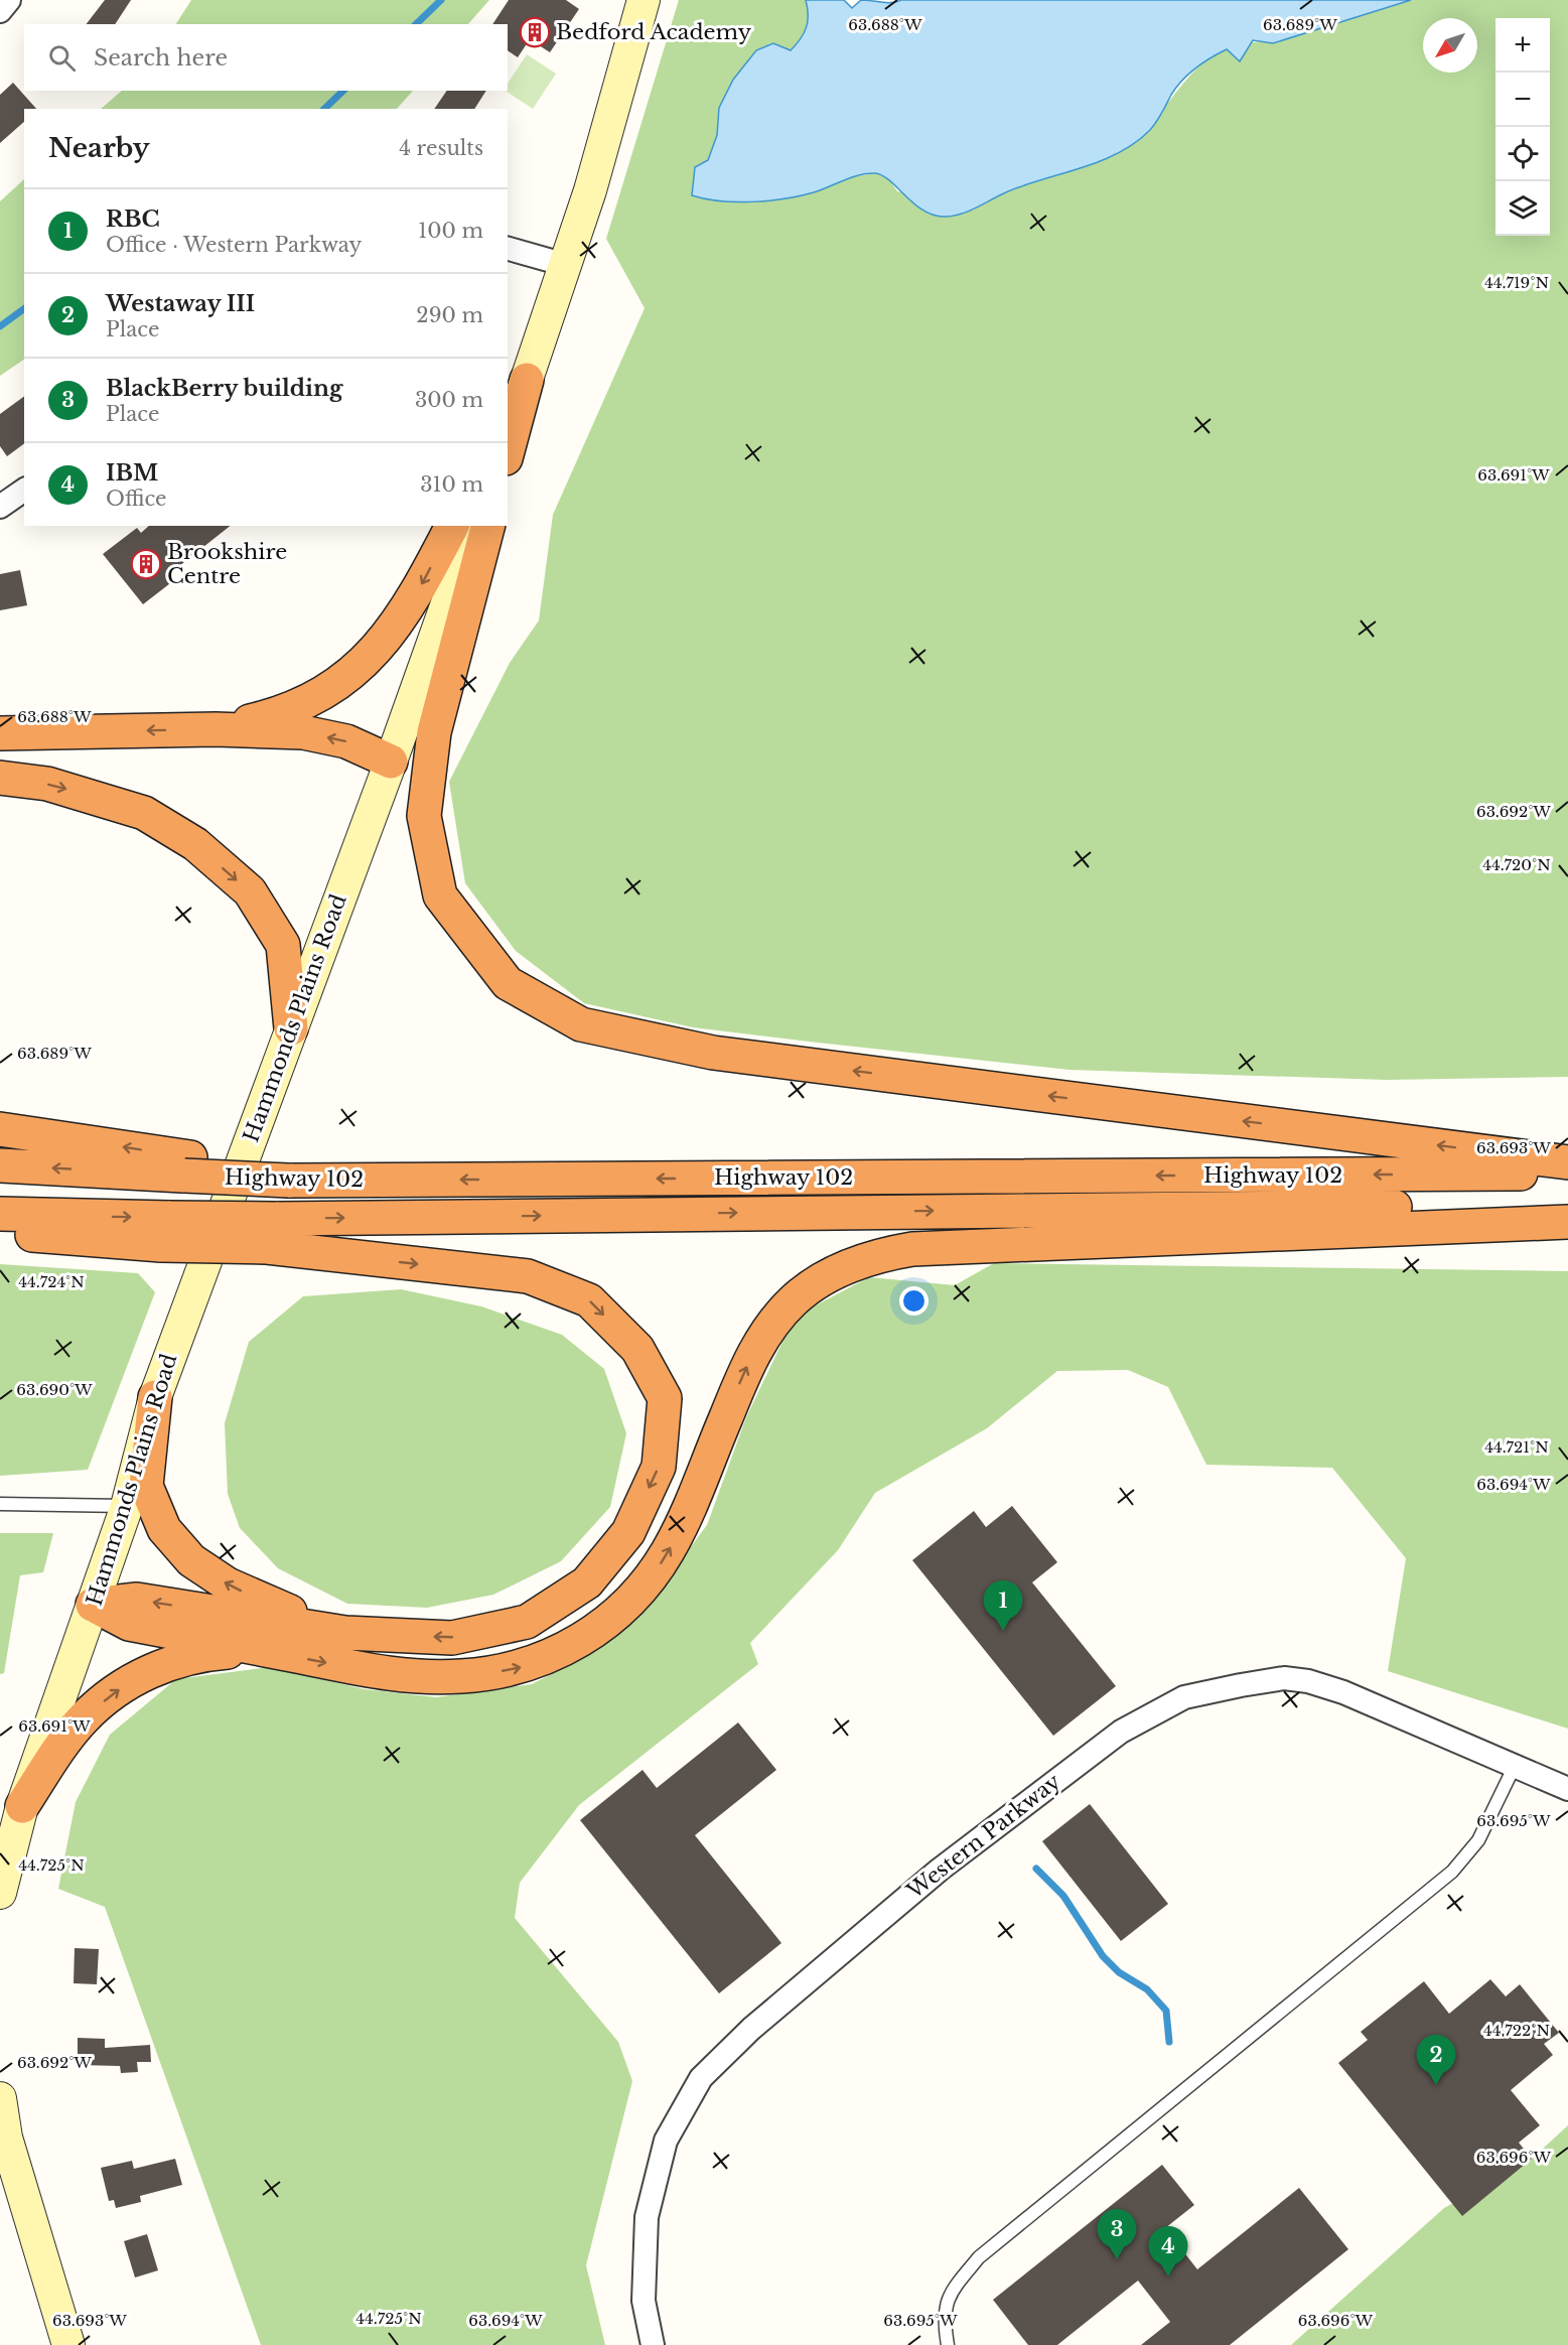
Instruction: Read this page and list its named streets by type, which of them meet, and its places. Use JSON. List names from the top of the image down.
{
  "streets": {
    "highway": ["Highway 102"],
    "main road": ["Hammonds Plains Road"],
    "street": ["Western Parkway"]
  },
  "places": {
    "building": ["Bedford Academy", "Brookshire Centre"]
  },
  "north": "bottom left",
  "page": {
    "map_buttons": ["+", "−"],
    "search": "Search here",
    "heading": ["Nearby", "4 results"],
    "list": [
      {
        "mark": "1",
        "name": "RBC",
        "note": "Office · Western Parkway",
        "value": "100 m"
      },
      {
        "mark": "2",
        "name": "Westaway III",
        "note": "Place",
        "value": "290 m"
      },
      {
        "mark": "3",
        "name": "BlackBerry building",
        "note": "Place",
        "value": "300 m"
      },
      {
        "mark": "4",
        "name": "IBM",
        "note": "Office",
        "value": "310 m"
      }
    ],
    "pins": [
      "1",
      "2",
      "3",
      "4"
    ]
  },
  "coordinates": [
    "63.688°W",
    "63.689°W",
    "44.719°N",
    "63.691°W",
    "63.692°W",
    "44.720°N",
    "63.693°W",
    "44.724°N",
    "63.690°W",
    "44.721°N",
    "63.694°W",
    "63.695°W",
    "44.725°N",
    "44.722°N",
    "63.696°W"
  ]
}
